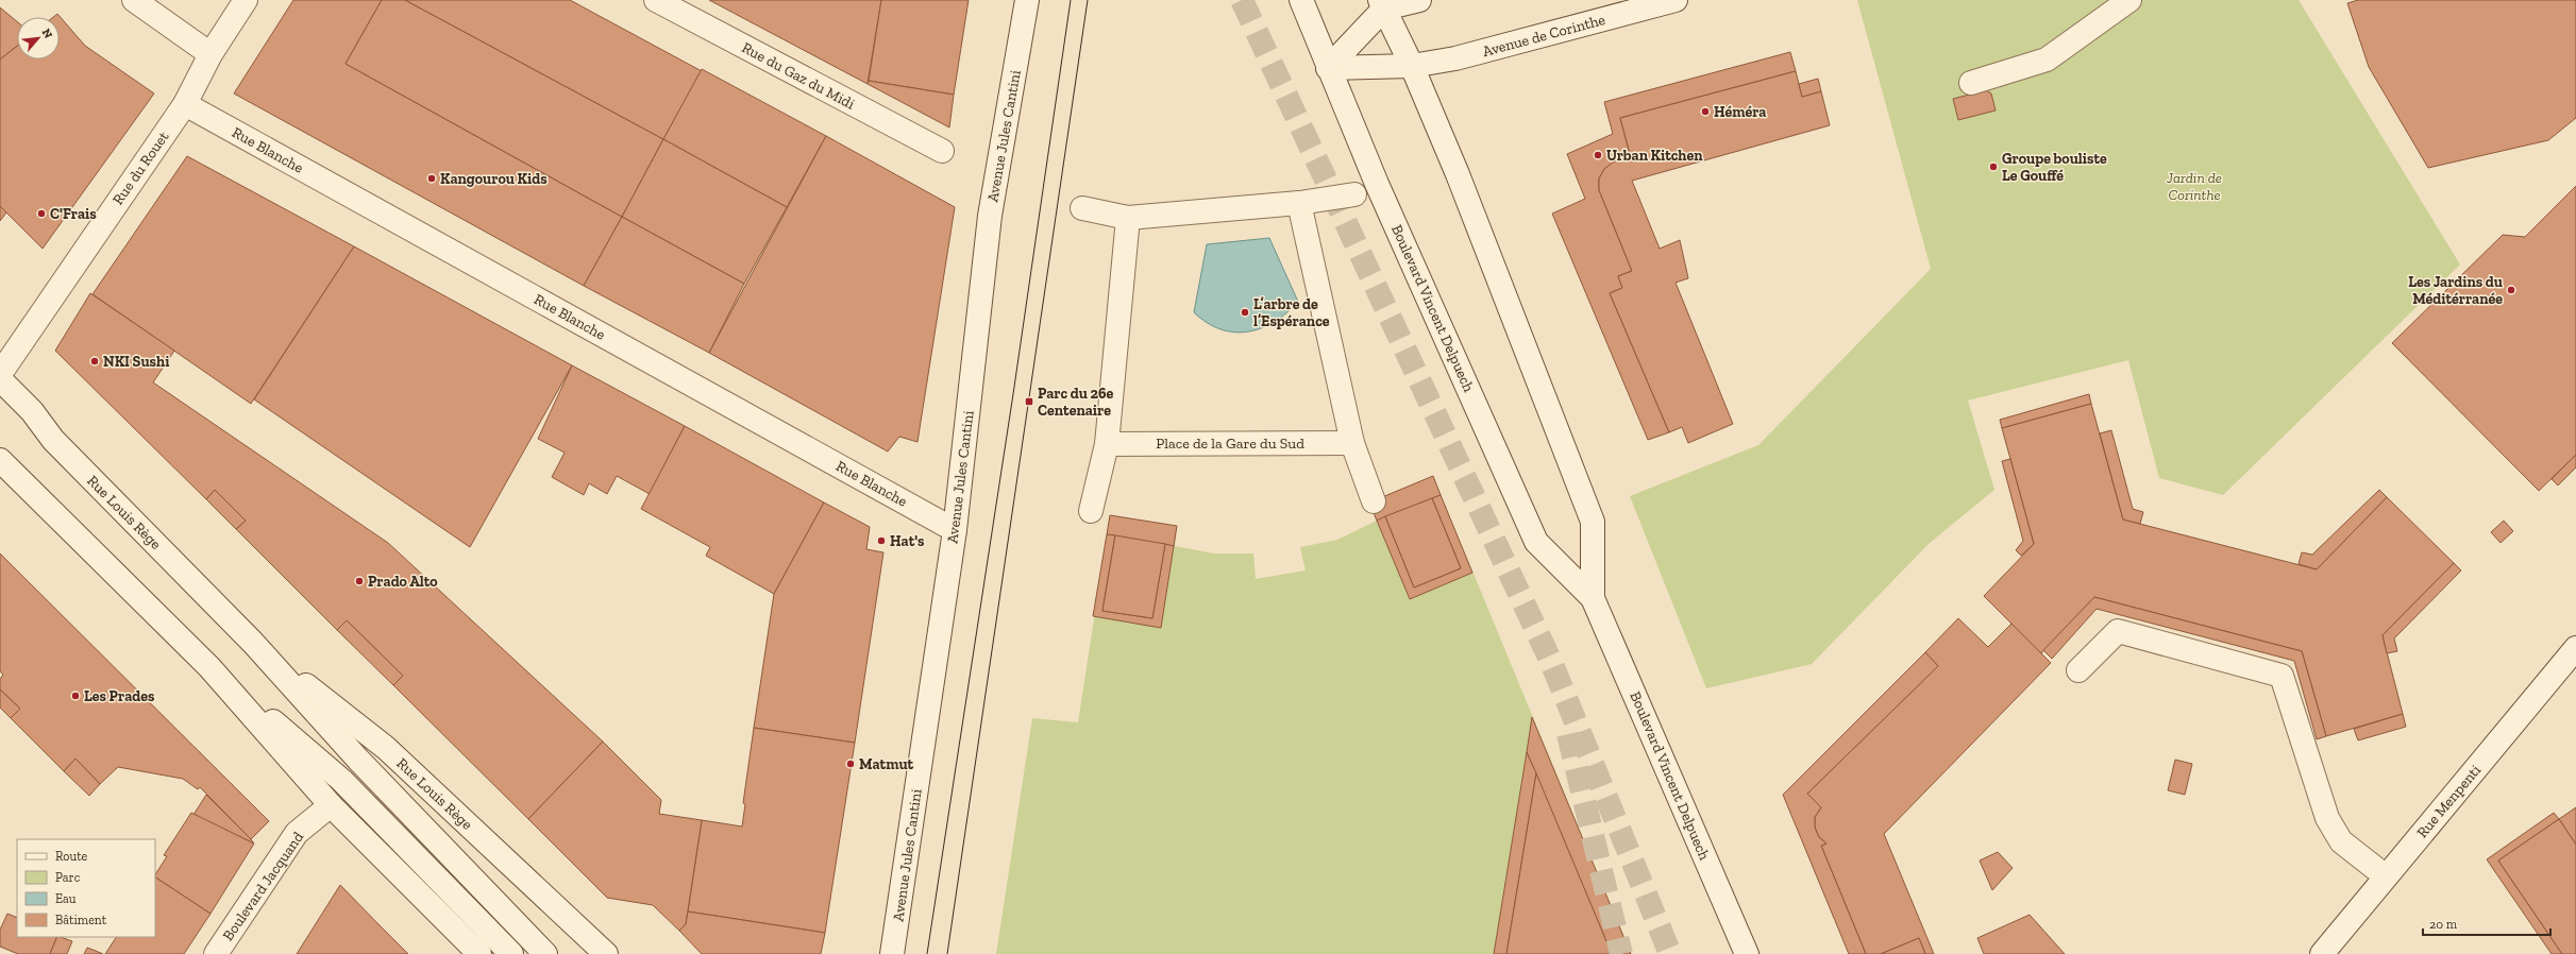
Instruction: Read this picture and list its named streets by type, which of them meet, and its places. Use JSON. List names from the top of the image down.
{
  "streets": {
    "main road": [
      "Avenue de Corinthe",
      "Rue du Gaz du Midi",
      "Avenue Jules Cantini",
      "Rue Blanche",
      "Rue du Rouet",
      "Boulevard Vincent Delpuech",
      "Place de la Gare du Sud",
      "Rue Louis Rège",
      "Rue Menpenti",
      "Boulevard Jacquand"
    ]
  },
  "crossings": [
    ["Avenue de Corinthe", "Boulevard Vincent Delpuech"],
    ["Avenue Jules Cantini", "Rue Blanche"],
    ["Rue Blanche", "Rue du Rouet"]
  ],
  "parks": ["Jardin de Corinthe"],
  "places": {
    "other": [
      "Héméra",
      "Urban Kitchen",
      "Groupe bouliste Le Gouffé",
      "Kangourou Kids",
      "C'Frais",
      "Les Jardins du Méditérranée",
      "L’arbre de l’Espérance",
      "NKI Sushi",
      "Hat's",
      "Prado Alto",
      "Les Prades",
      "Matmut"
    ],
    "transit": ["Parc du 26e Centenaire"]
  },
  "legend": [
    "Route",
    "Parc",
    "Eau",
    "Bâtiment"
  ],
  "scale_bar": "20 m",
  "north": "top right"
}
